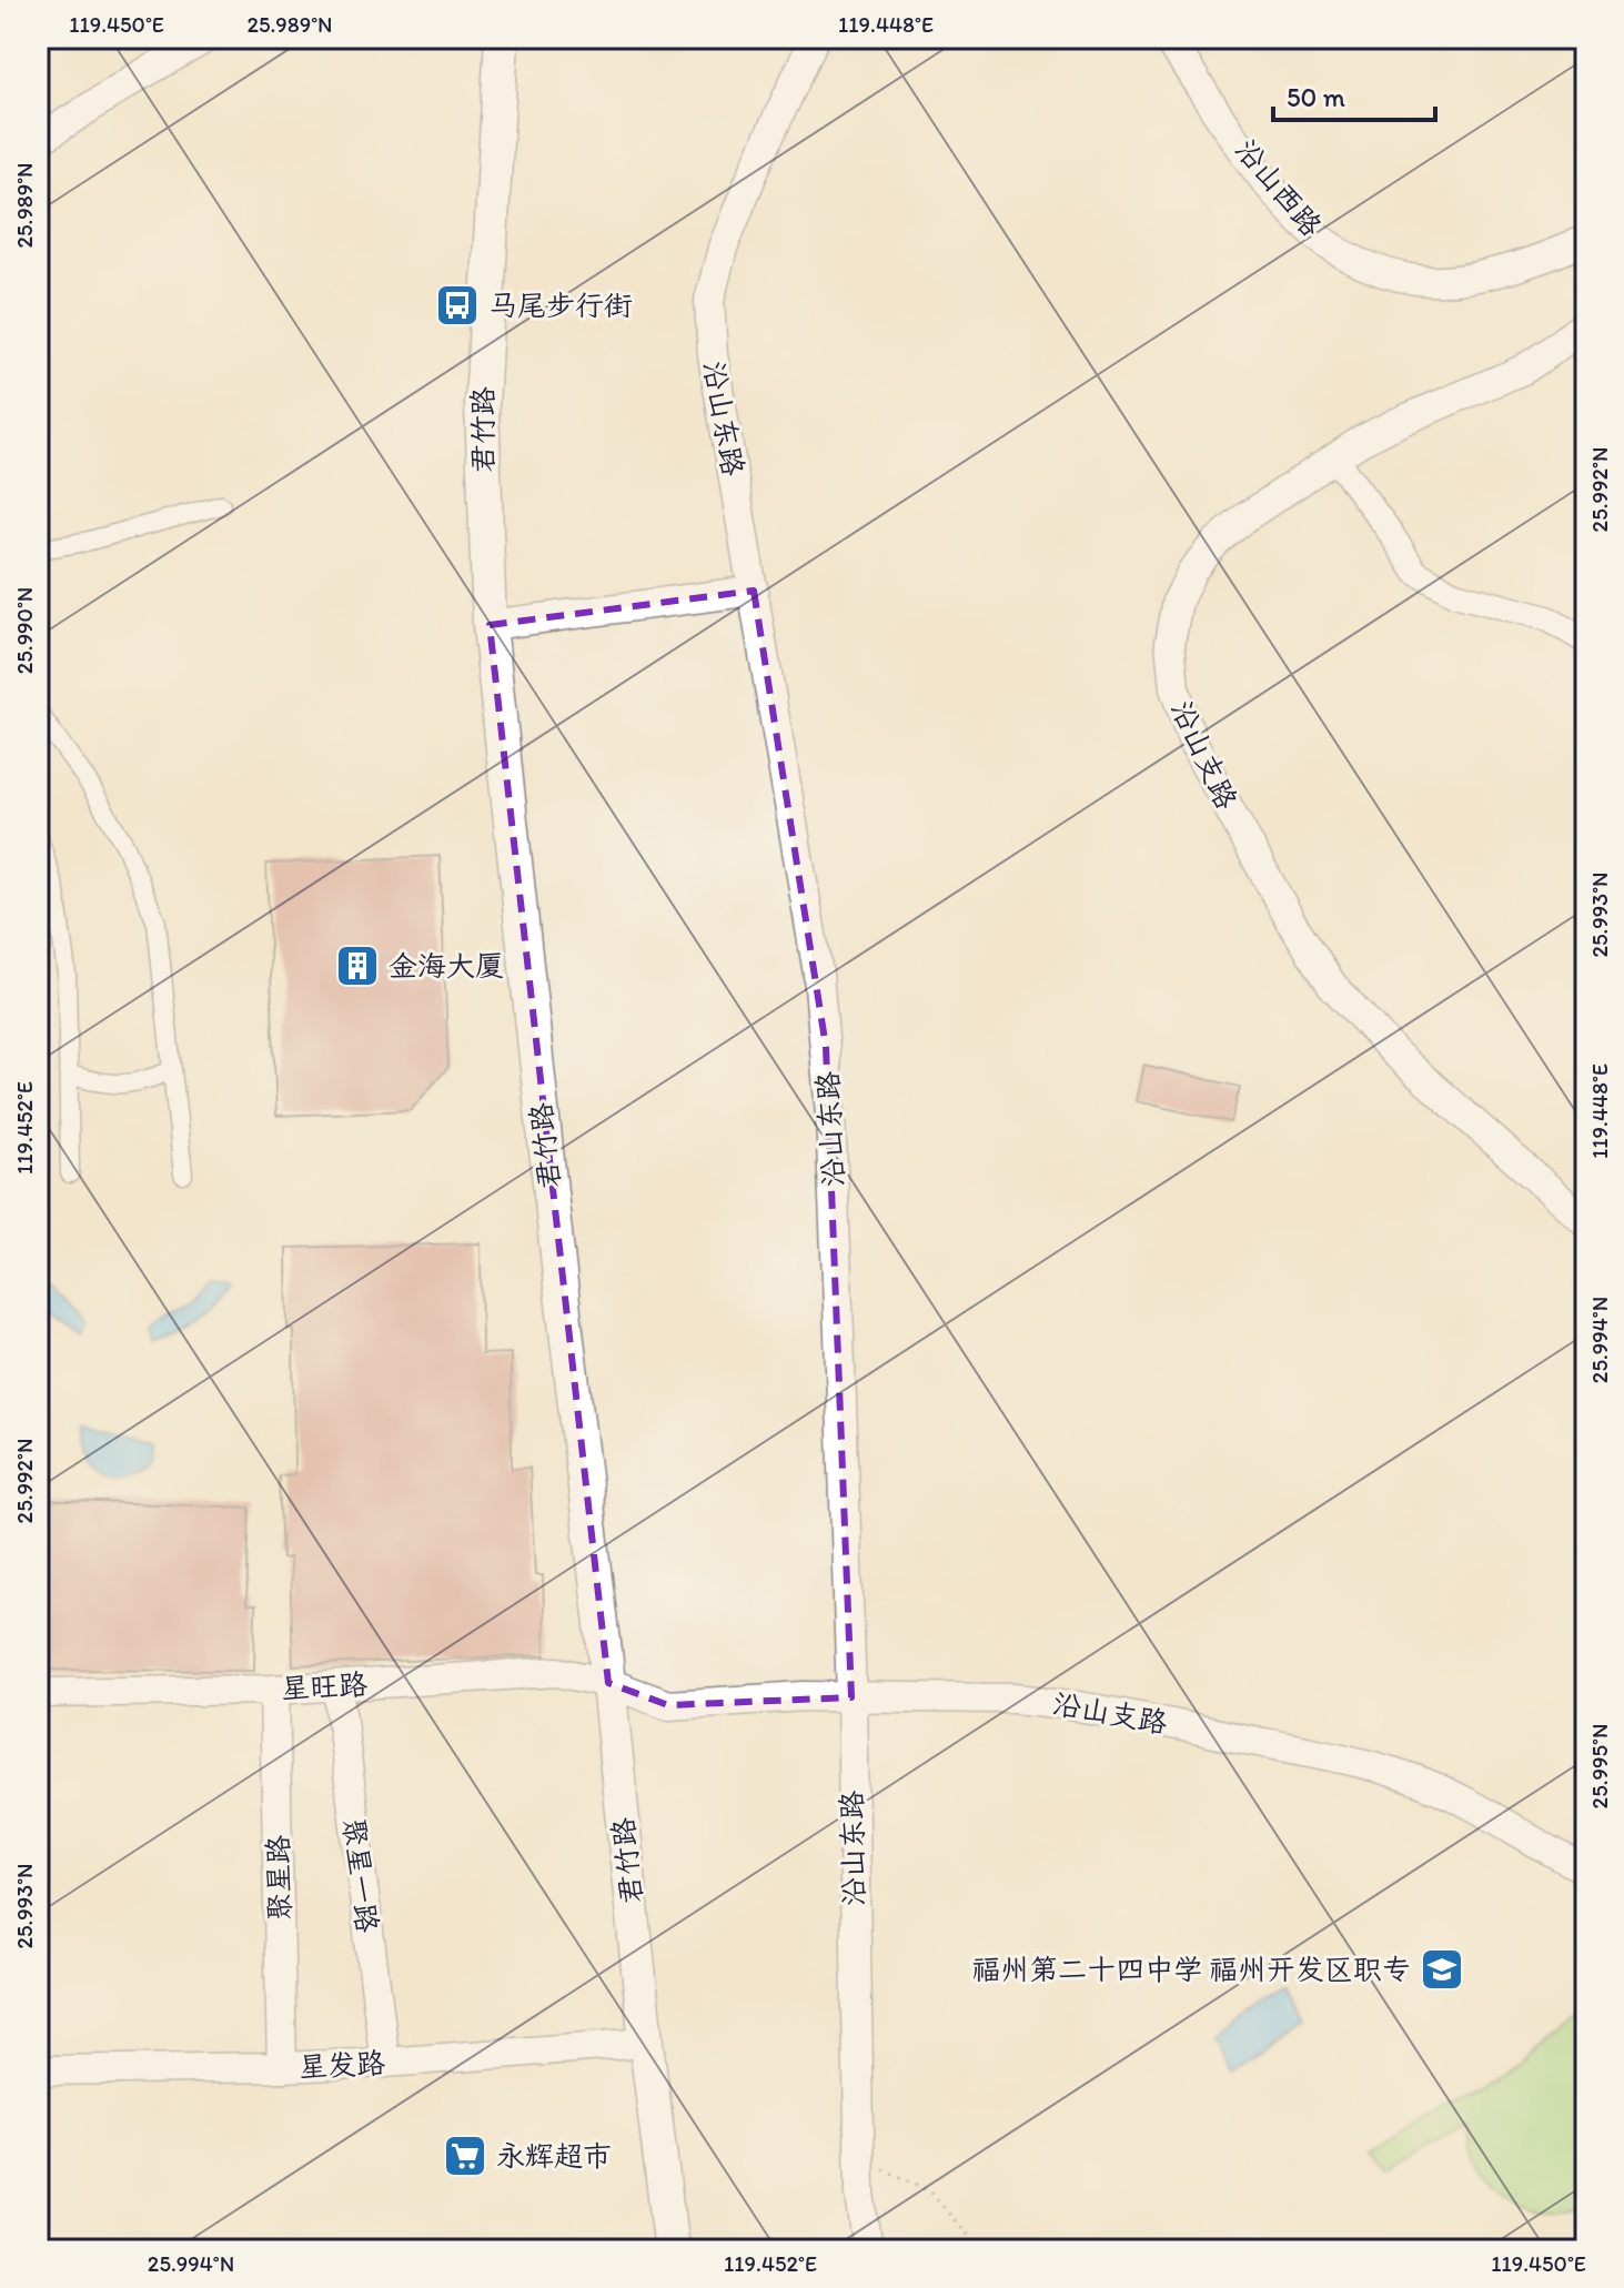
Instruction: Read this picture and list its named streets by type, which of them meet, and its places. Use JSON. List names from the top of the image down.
{
  "streets": {
    "main road": ["君竹路"],
    "street": [
      "沿山西路",
      "沿山东路",
      "沿山支路",
      "星旺路",
      "聚星一路",
      "聚星路",
      "星发路"
    ]
  },
  "crossings": [
    ["沿山东路", "沿山支路"],
    ["君竹路", "沿山支路"],
    ["君竹路", "星旺路"],
    ["君竹路", "星发路"],
    ["沿山支路", "星旺路"],
    ["星旺路", "聚星一路"],
    ["星旺路", "聚星路"],
    ["聚星一路", "星发路"],
    ["聚星路", "星发路"]
  ],
  "places": {
    "bus stop": ["马尾步行街"],
    "building": ["金海大厦"],
    "school or university": ["福州第二十四中学 福州开发区职专"],
    "supermarket": ["永辉超市"]
  },
  "scale_bar": "50 m",
  "coordinates": [
    "119.450°E",
    "25.989°N",
    "119.448°E",
    "25.992°N",
    "25.990°N",
    "25.993°N",
    "119.452°E",
    "25.994°N",
    "25.995°N"
  ]
}
